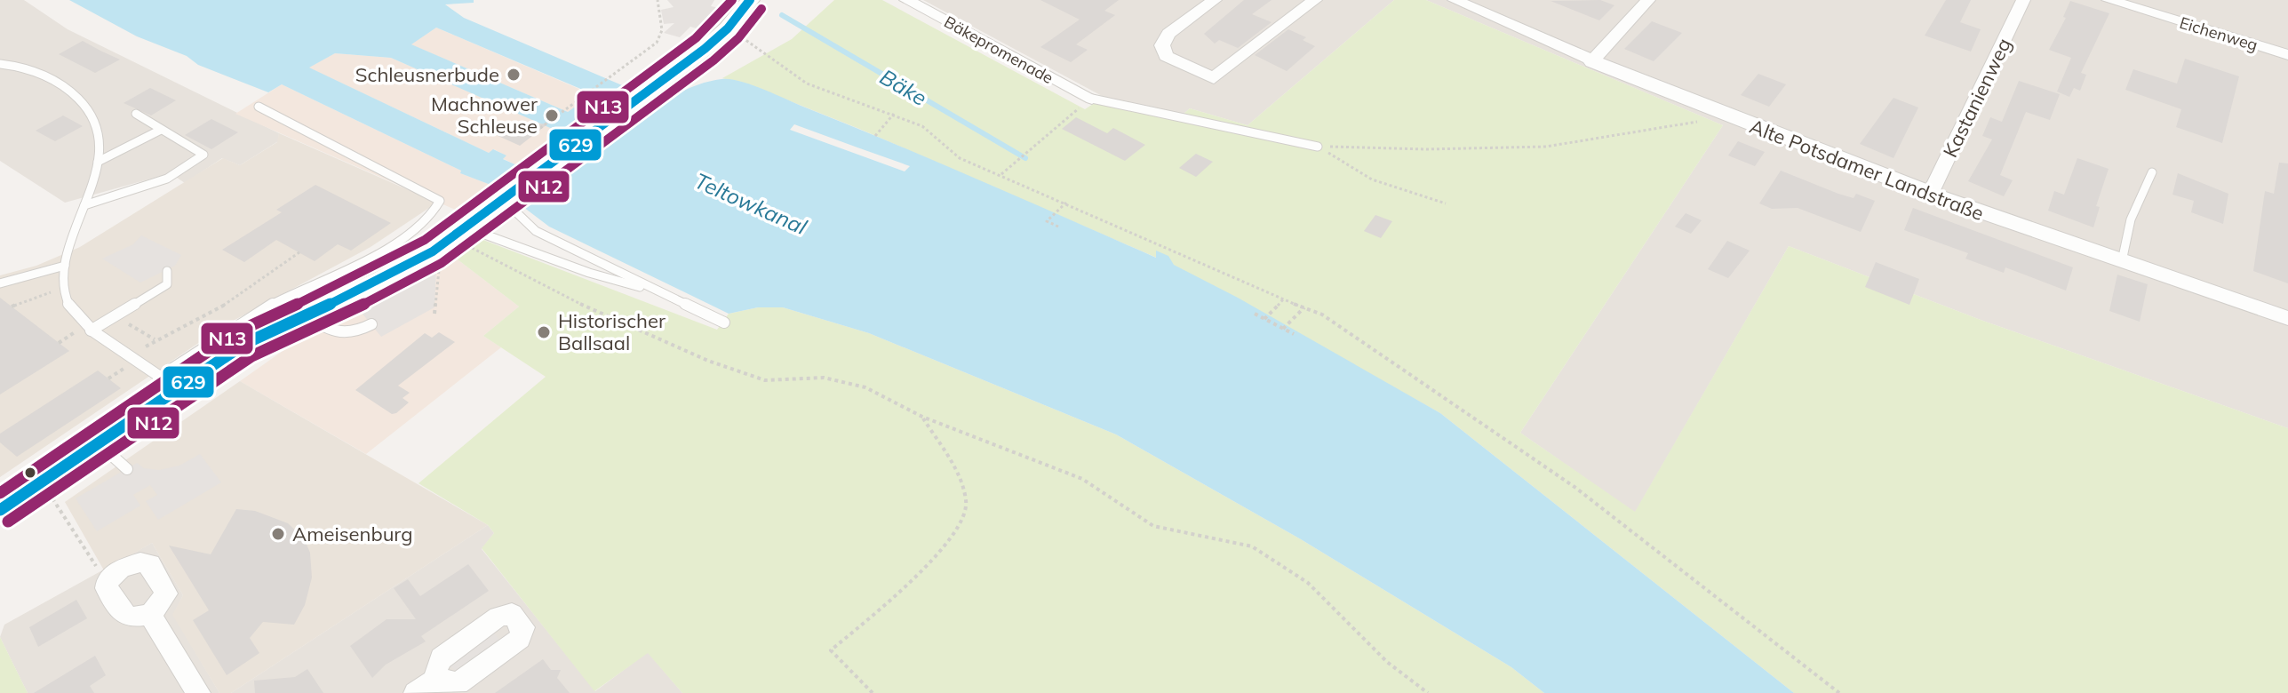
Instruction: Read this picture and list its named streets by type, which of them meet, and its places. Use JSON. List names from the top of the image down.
{
  "streets": {
    "street": [
      "Eichenweg",
      "Bäkepromenade",
      "Kastanienweg",
      "Alte Potsdamer Landstraße"
    ]
  },
  "crossings": [
    ["Kastanienweg", "Alte Potsdamer Landstraße"]
  ],
  "water": ["Bäke", "Teltowkanal"],
  "places": [
    "Schleusnerbude",
    "Machnower Schleuse",
    "Historischer Ballsaal",
    "Ameisenburg"
  ],
  "lines": ["transit line 629", "transit line N13", "transit line N12"]
}
